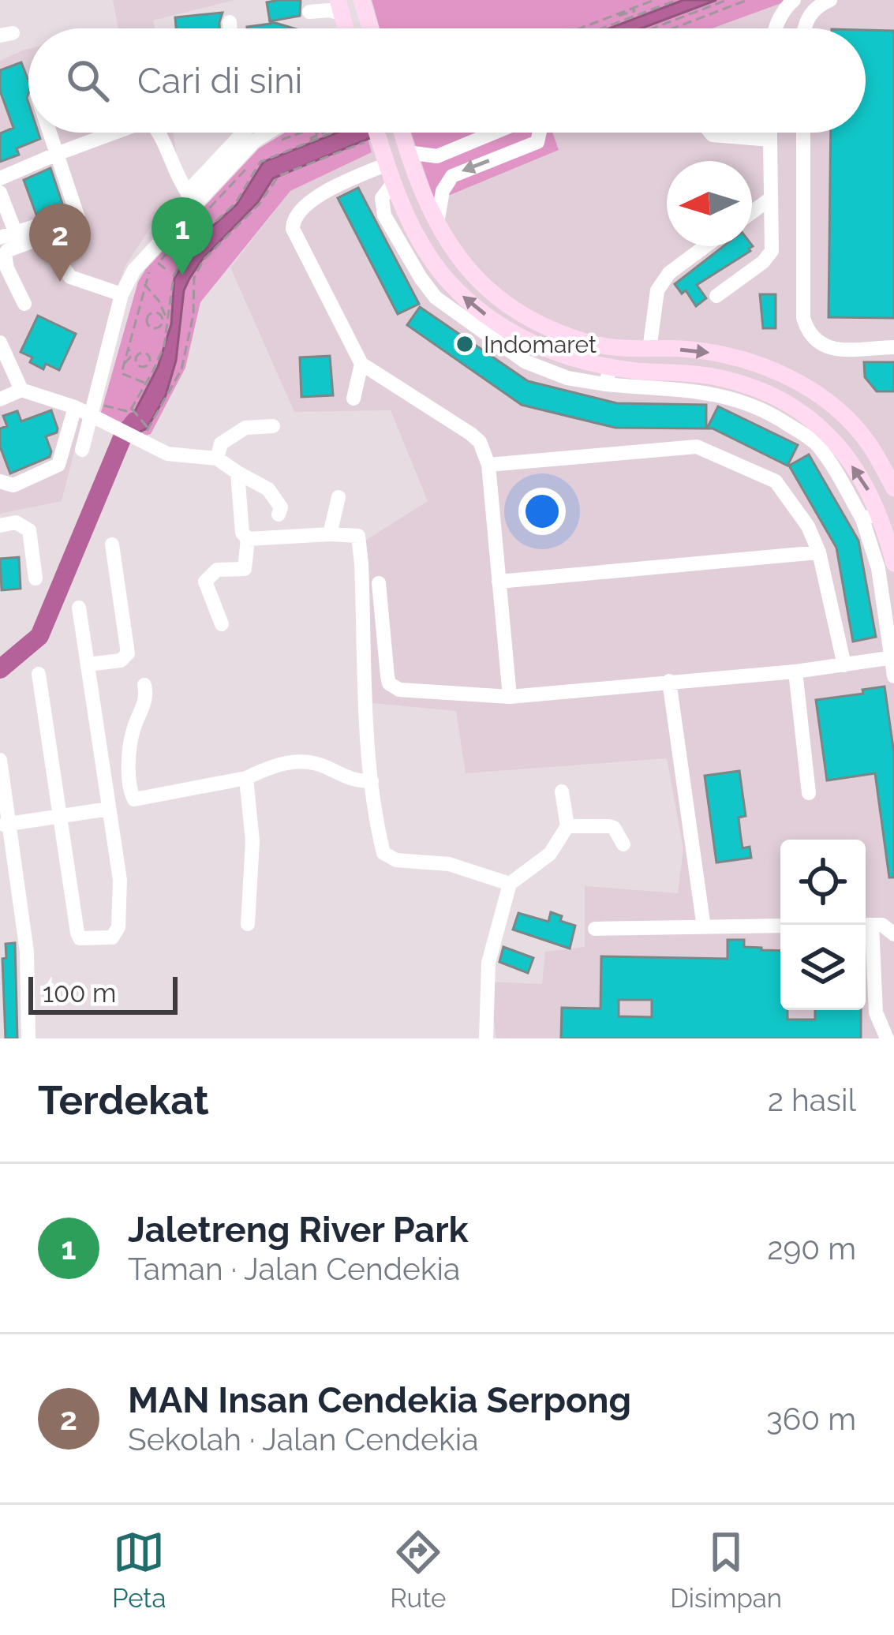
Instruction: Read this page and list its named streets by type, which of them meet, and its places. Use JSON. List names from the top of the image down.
{
  "places": ["Indomaret"],
  "scale_bar": "100 m",
  "north": "left",
  "page": {
    "search": "Cari di sini",
    "pins": ["1", "2"],
    "scale": "100 m",
    "heading": ["Terdekat", "2 hasil"],
    "list": [
      {
        "mark": "1",
        "name": "Jaletreng River Park",
        "note": "Taman · Jalan Cendekia",
        "value": "290 m"
      },
      {
        "mark": "2",
        "name": "MAN Insan Cendekia Serpong",
        "note": "Sekolah · Jalan Cendekia",
        "value": "360 m"
      }
    ],
    "nav": ["Peta", "Rute", "Disimpan"]
  }
}
